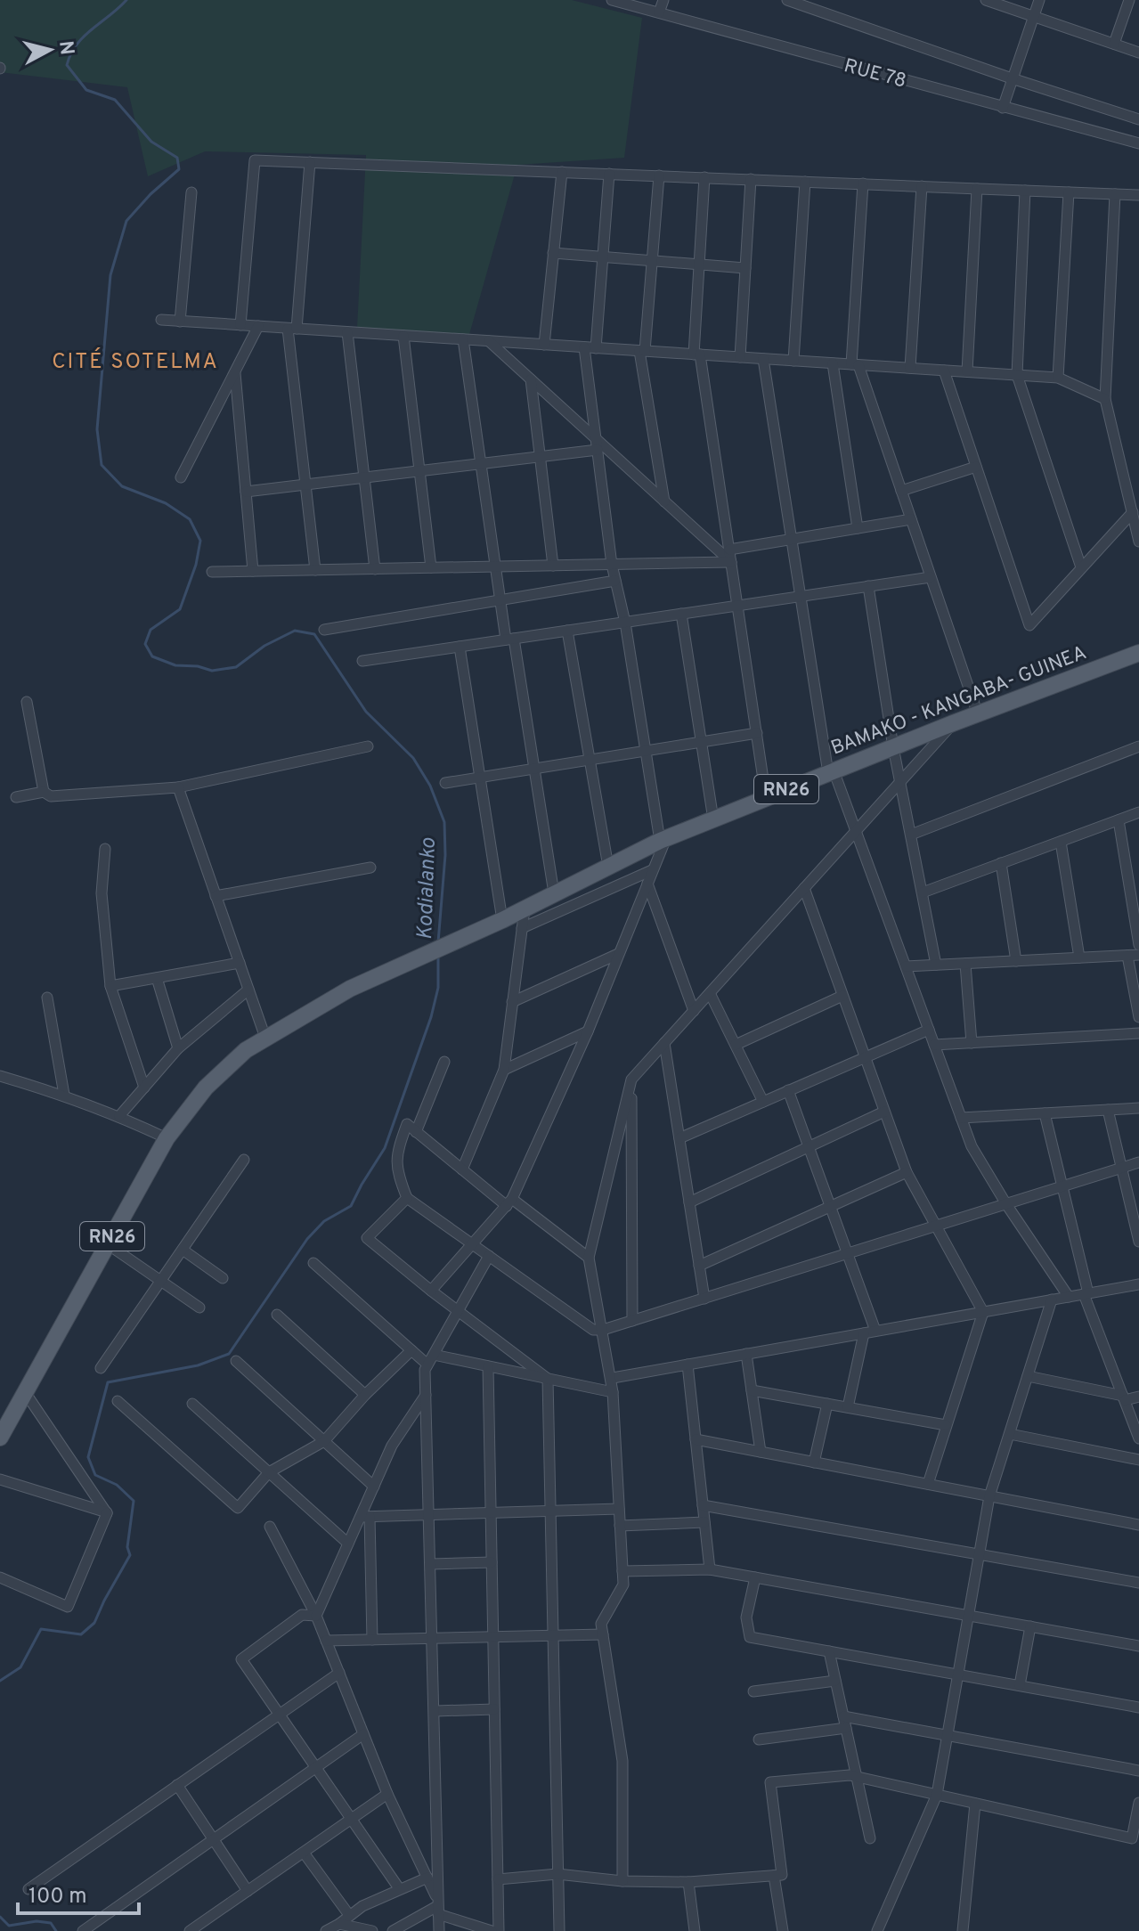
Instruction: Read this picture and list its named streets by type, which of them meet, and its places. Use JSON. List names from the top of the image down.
{
  "streets": {
    "main road": ["BAMAKO - KANGABA- GUINEA", "RN26"],
    "street": ["RUE 78"]
  },
  "districts": ["CITÉ SOTELMA"],
  "water": ["Kodialanko"],
  "scale_bar": "100 m",
  "north": "right"
}
